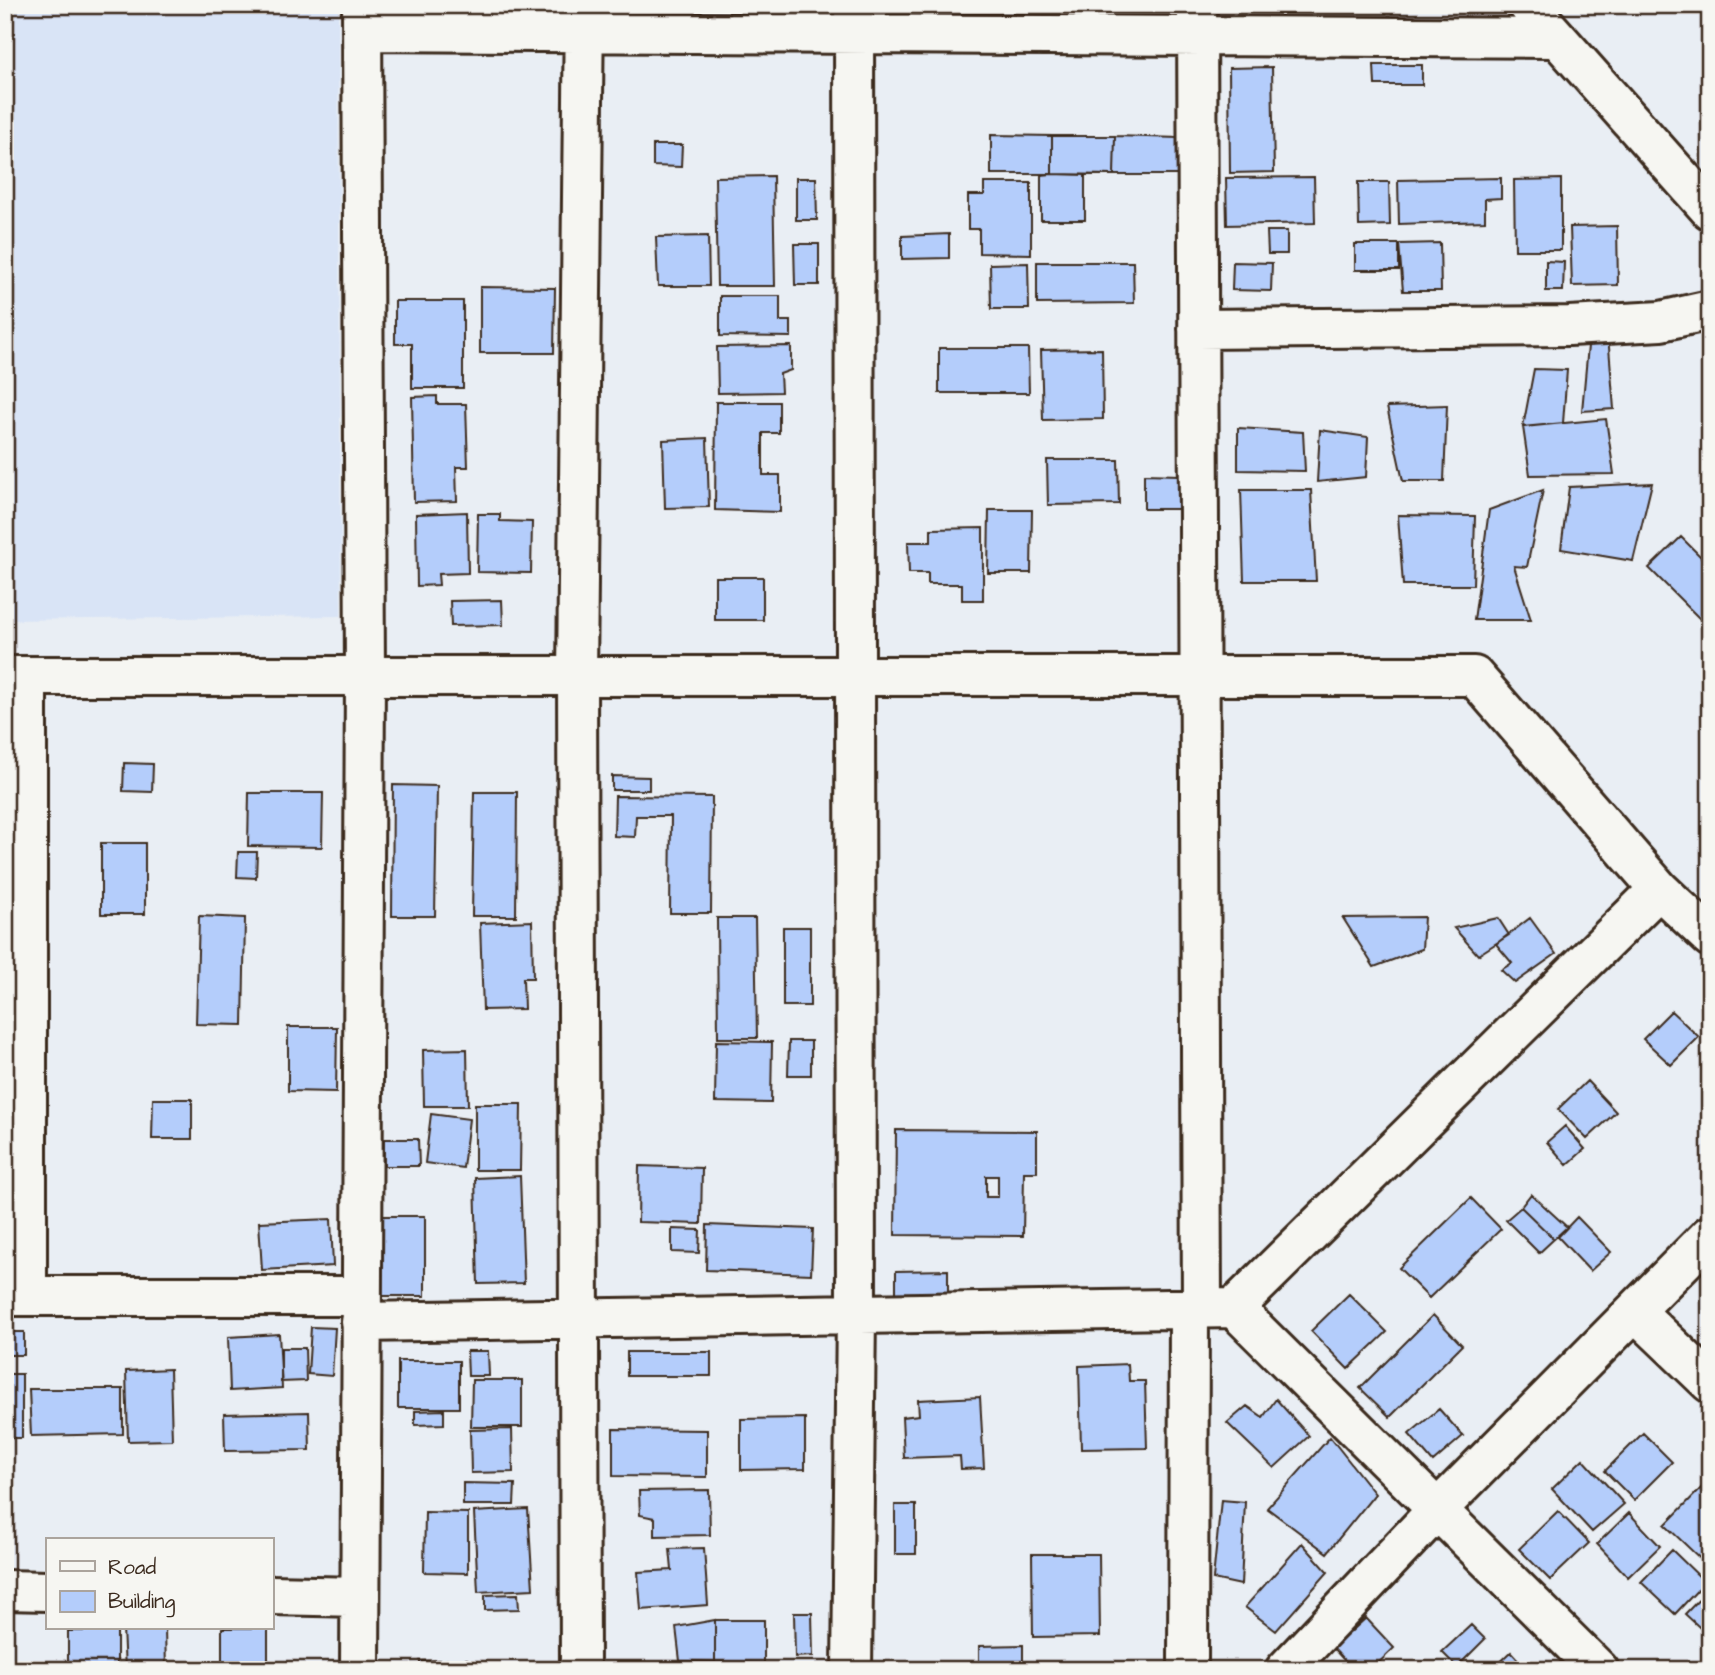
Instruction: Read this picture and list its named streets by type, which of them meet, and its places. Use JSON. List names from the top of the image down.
{
  "legend": ["Road", "Building"]
}
